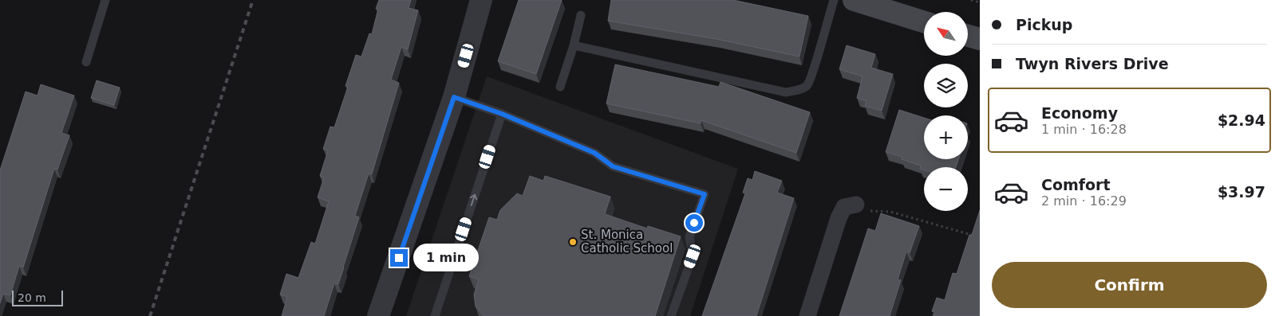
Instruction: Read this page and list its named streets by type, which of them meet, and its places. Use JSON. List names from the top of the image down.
{
  "places": ["St. Monica Catholic School"],
  "scale_bar": "20 m",
  "north": "top left",
  "page": {
    "banner": ["Pickup", "Twyn Rivers Drive"],
    "map_buttons": ["+", "−"],
    "list": [
      {
        "name": "Economy",
        "note": "1 min · 16:28",
        "value": "$2.94"
      },
      {
        "name": "Comfort",
        "note": "2 min · 16:29",
        "value": "$3.97"
      }
    ],
    "bubble": "1 min",
    "buttons": "Confirm",
    "scale": "20 m"
  }
}
